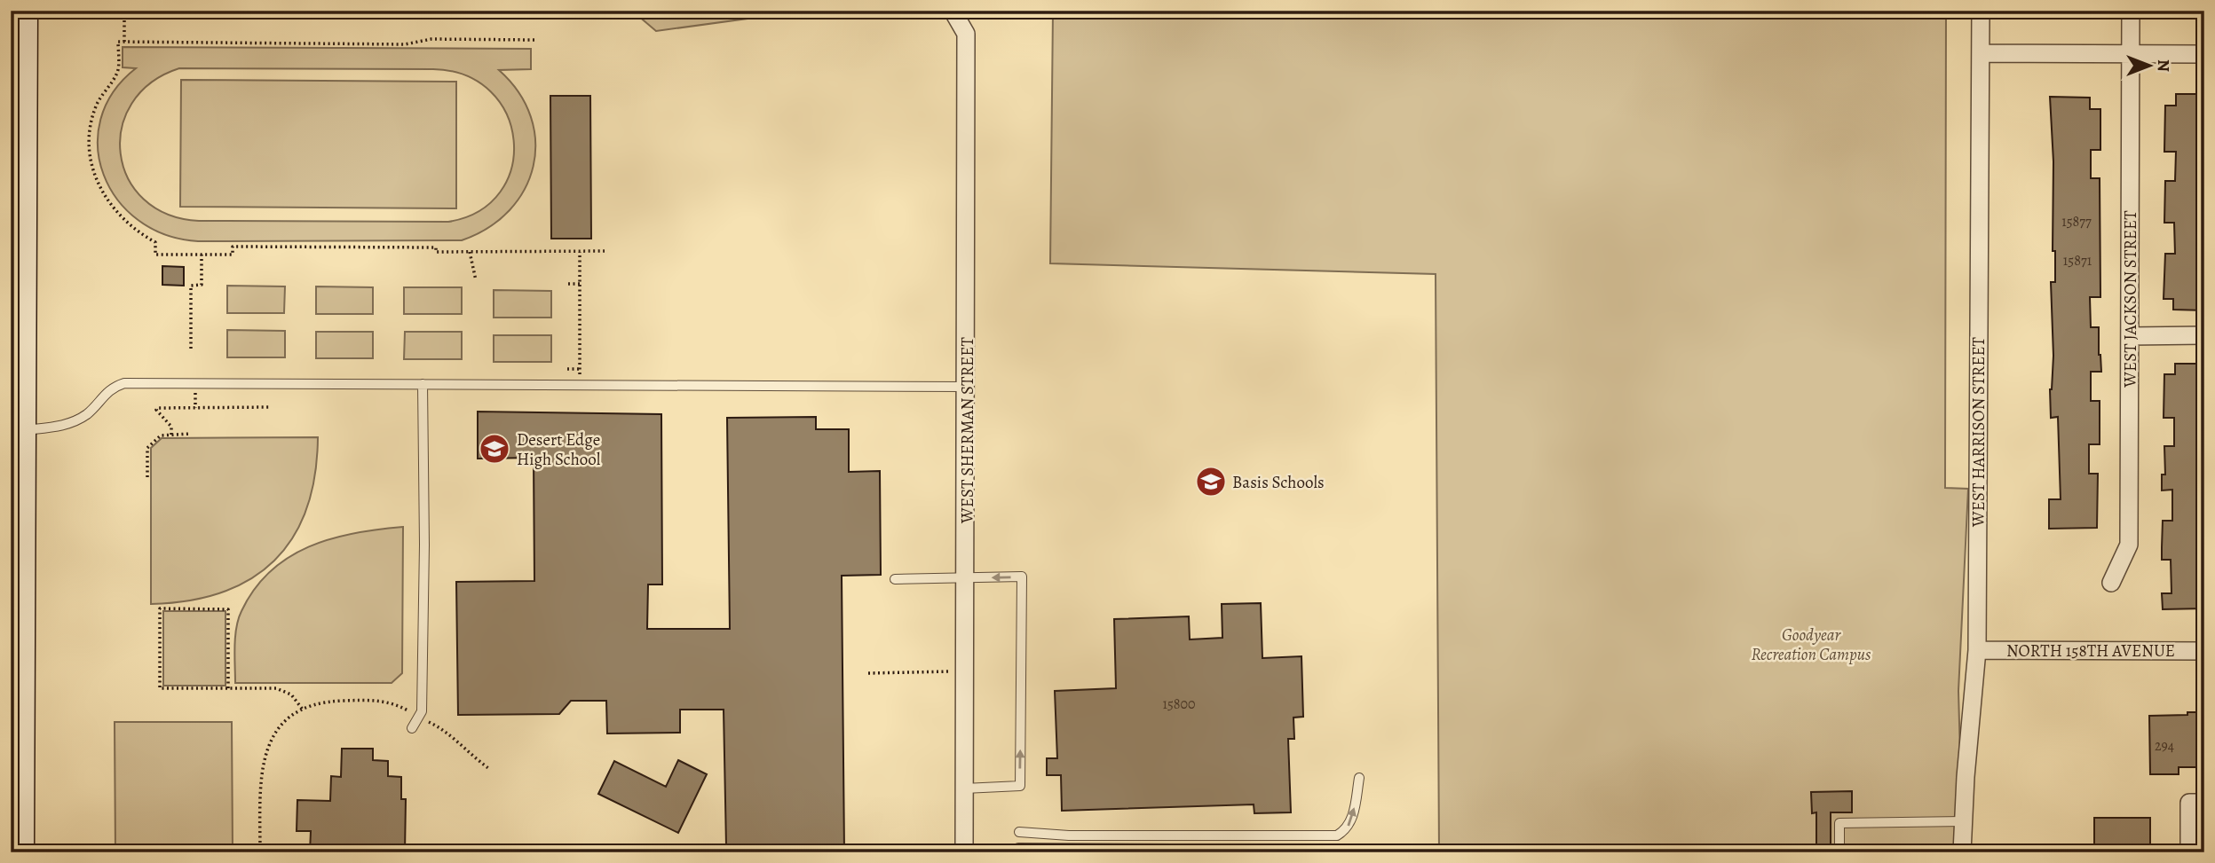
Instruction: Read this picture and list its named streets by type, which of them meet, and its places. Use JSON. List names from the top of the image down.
{
  "streets": {
    "street": [
      "WEST JACKSON STREET",
      "WEST SHERMAN STREET",
      "WEST HARRISON STREET",
      "NORTH 158TH AVENUE"
    ]
  },
  "crossings": [
    ["WEST HARRISON STREET", "NORTH 158TH AVENUE"]
  ],
  "parks": ["Goodyear Recreation Campus"],
  "places": {
    "school or university": ["Desert Edge High School", "Basis Schools"]
  },
  "house_numbers": [
    "15877",
    "15871",
    "15800",
    "294"
  ],
  "north": "right"
}
